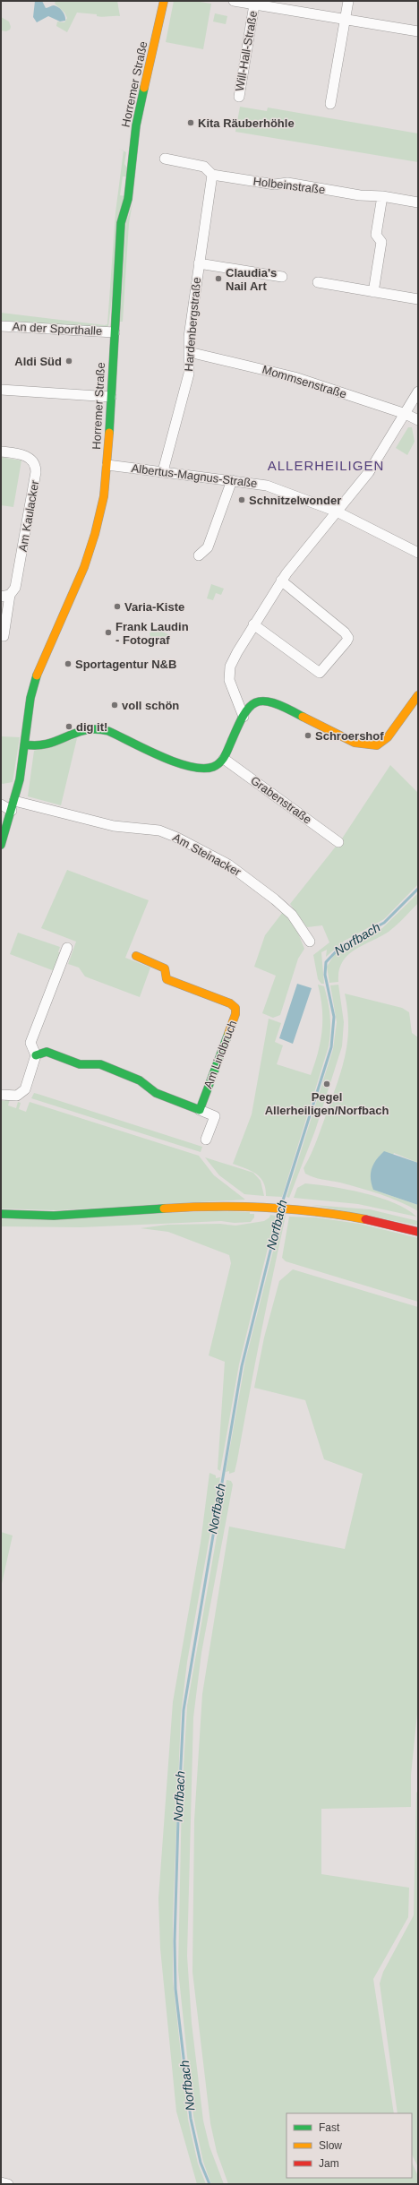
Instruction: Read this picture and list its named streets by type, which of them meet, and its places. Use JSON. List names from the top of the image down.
{
  "streets": {
    "street": [
      "Will-Hall-Straße",
      "Horremer Straße",
      "Holbeinstraße",
      "Hardenbergstraße",
      "An der Sporthalle",
      "Mommsenstraße",
      "Albertus-Magnus-Straße",
      "Am Kaulacker",
      "Grabenstraße",
      "Am Steinacker",
      "Am Lindbruch"
    ]
  },
  "crossings": [
    ["Horremer Straße", "An der Sporthalle"],
    ["Horremer Straße", "Albertus-Magnus-Straße"],
    ["Horremer Straße", "Am Steinacker"],
    ["Holbeinstraße", "Hardenbergstraße"],
    ["Hardenbergstraße", "Mommsenstraße"],
    ["Hardenbergstraße", "Albertus-Magnus-Straße"]
  ],
  "districts": ["ALLERHEILIGEN"],
  "water": ["Norfbach"],
  "places": [
    "Kita Räuberhöhle",
    "Claudia's Nail Art",
    "Aldi Süd",
    "Schnitzelwonder",
    "Varia-Kiste",
    "Frank Laudin - Fotograf",
    "Sportagentur N&B",
    "voll schön",
    "dig it!",
    "Schroershof",
    "Pegel Allerheiligen/Norfbach"
  ],
  "legend": ["Fast", "Slow", "Jam"]
}
